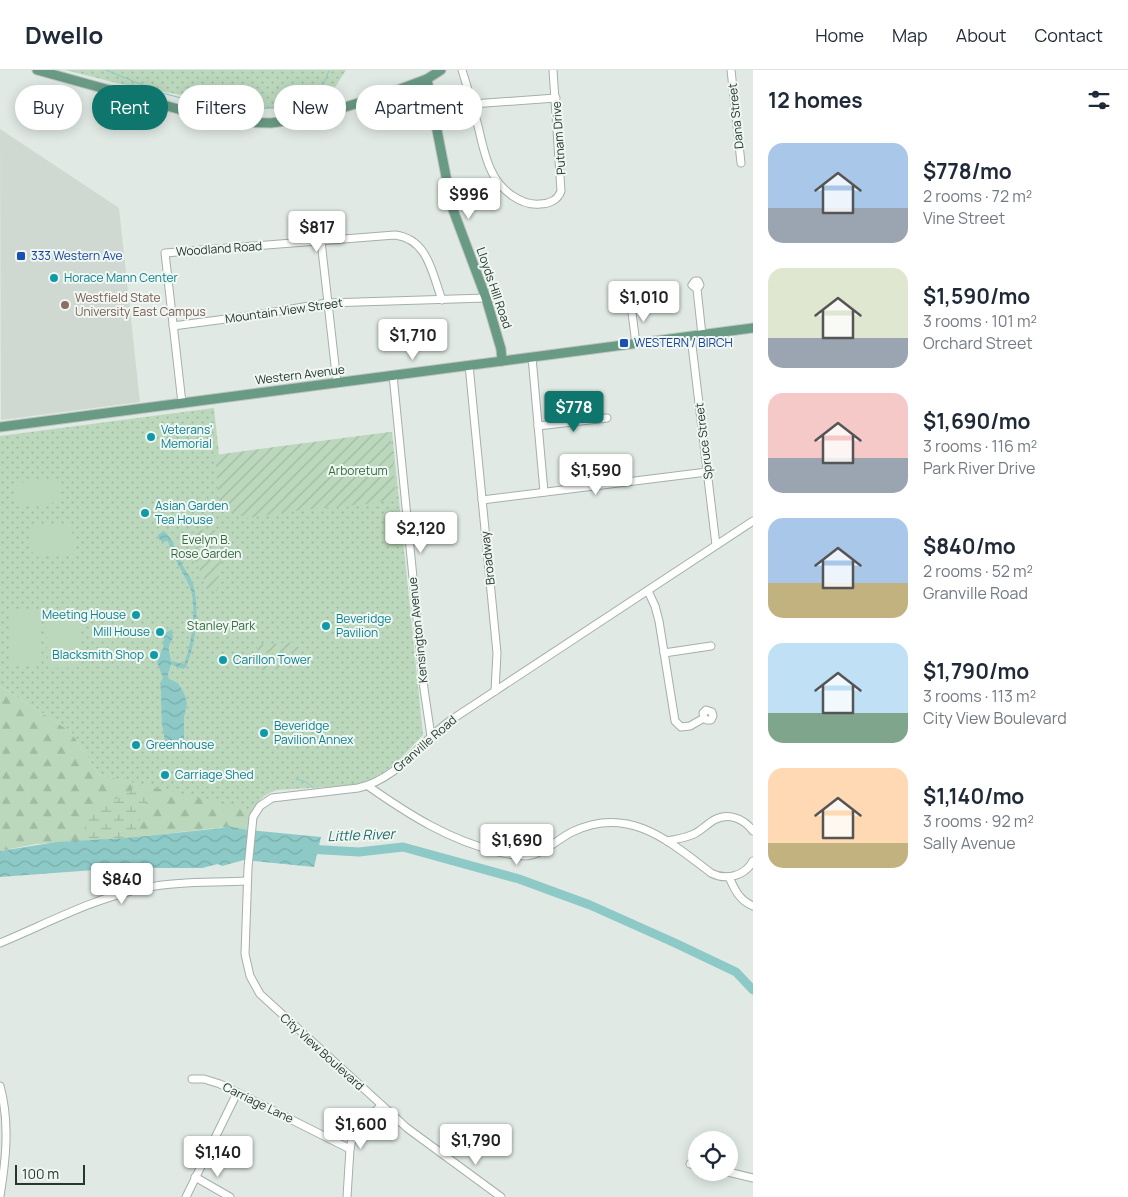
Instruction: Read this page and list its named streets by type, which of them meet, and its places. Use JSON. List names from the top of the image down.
{
  "streets": {
    "main road": ["Lloyds Hill Road", "Western Avenue"],
    "street": [
      "Dana Street",
      "Putnam Drive",
      "Woodland Road",
      "Mountain View Street",
      "Spruce Street",
      "Broadway",
      "Kensington Avenue",
      "Granville Road",
      "City View Boulevard",
      "Carriage Lane"
    ]
  },
  "crossings": [
    ["Woodland Road", "Mountain View Street"],
    ["Lloyds Hill Road", "Mountain View Street"],
    ["Lloyds Hill Road", "Western Avenue"],
    ["Western Avenue", "Spruce Street"],
    ["Western Avenue", "Broadway"],
    ["Western Avenue", "Kensington Avenue"],
    ["Spruce Street", "Granville Road"],
    ["Broadway", "Granville Road"],
    ["Kensington Avenue", "Granville Road"],
    ["Granville Road", "City View Boulevard"]
  ],
  "water": ["Little River"],
  "parks": ["Arboretum", "Evelyn B. Rose Garden", "Stanley Park"],
  "places": {
    "transit": ["333 Western Ave", "WESTERN / BIRCH"],
    "other": [
      "Horace Mann Center",
      "Westfield State University East Campus",
      "Veterans' Memorial",
      "Asian Garden Tea House",
      "Meeting House",
      "Beveridge Pavilion",
      "Mill House",
      "Blacksmith Shop",
      "Carillon Tower",
      "Beveridge Pavilion Annex",
      "Greenhouse",
      "Carriage Shed"
    ]
  },
  "scale_bar": "100 m",
  "page": {
    "header": "Dwello",
    "nav": [
      "Home",
      "Map",
      "About",
      "Contact"
    ],
    "heading": "12 homes",
    "chip": [
      "Buy",
      "Rent",
      "Filters",
      "New",
      "Apartment"
    ],
    "list": [
      {
        "name": "$778/mo",
        "note": "2 rooms · 72 m² · Vine Street"
      },
      {
        "name": "$1,590/mo",
        "note": "3 rooms · 101 m² · Orchard Street"
      },
      {
        "name": "$1,690/mo",
        "note": "3 rooms · 116 m² · Park River Drive"
      },
      {
        "name": "$840/mo",
        "note": "2 rooms · 52 m² · Granville Road"
      },
      {
        "name": "$1,790/mo",
        "note": "3 rooms · 113 m² · City View Boulevard"
      },
      {
        "name": "$1,140/mo",
        "note": "3 rooms · 92 m² · Sally Avenue"
      }
    ],
    "price": [
      "$996",
      "$817",
      "$1,010",
      "$1,710",
      "$778",
      "$1,590",
      "$2,120",
      "$1,690",
      "$840",
      "$1,600",
      "$1,790",
      "$1,140"
    ],
    "scale": "100 m"
  }
}
